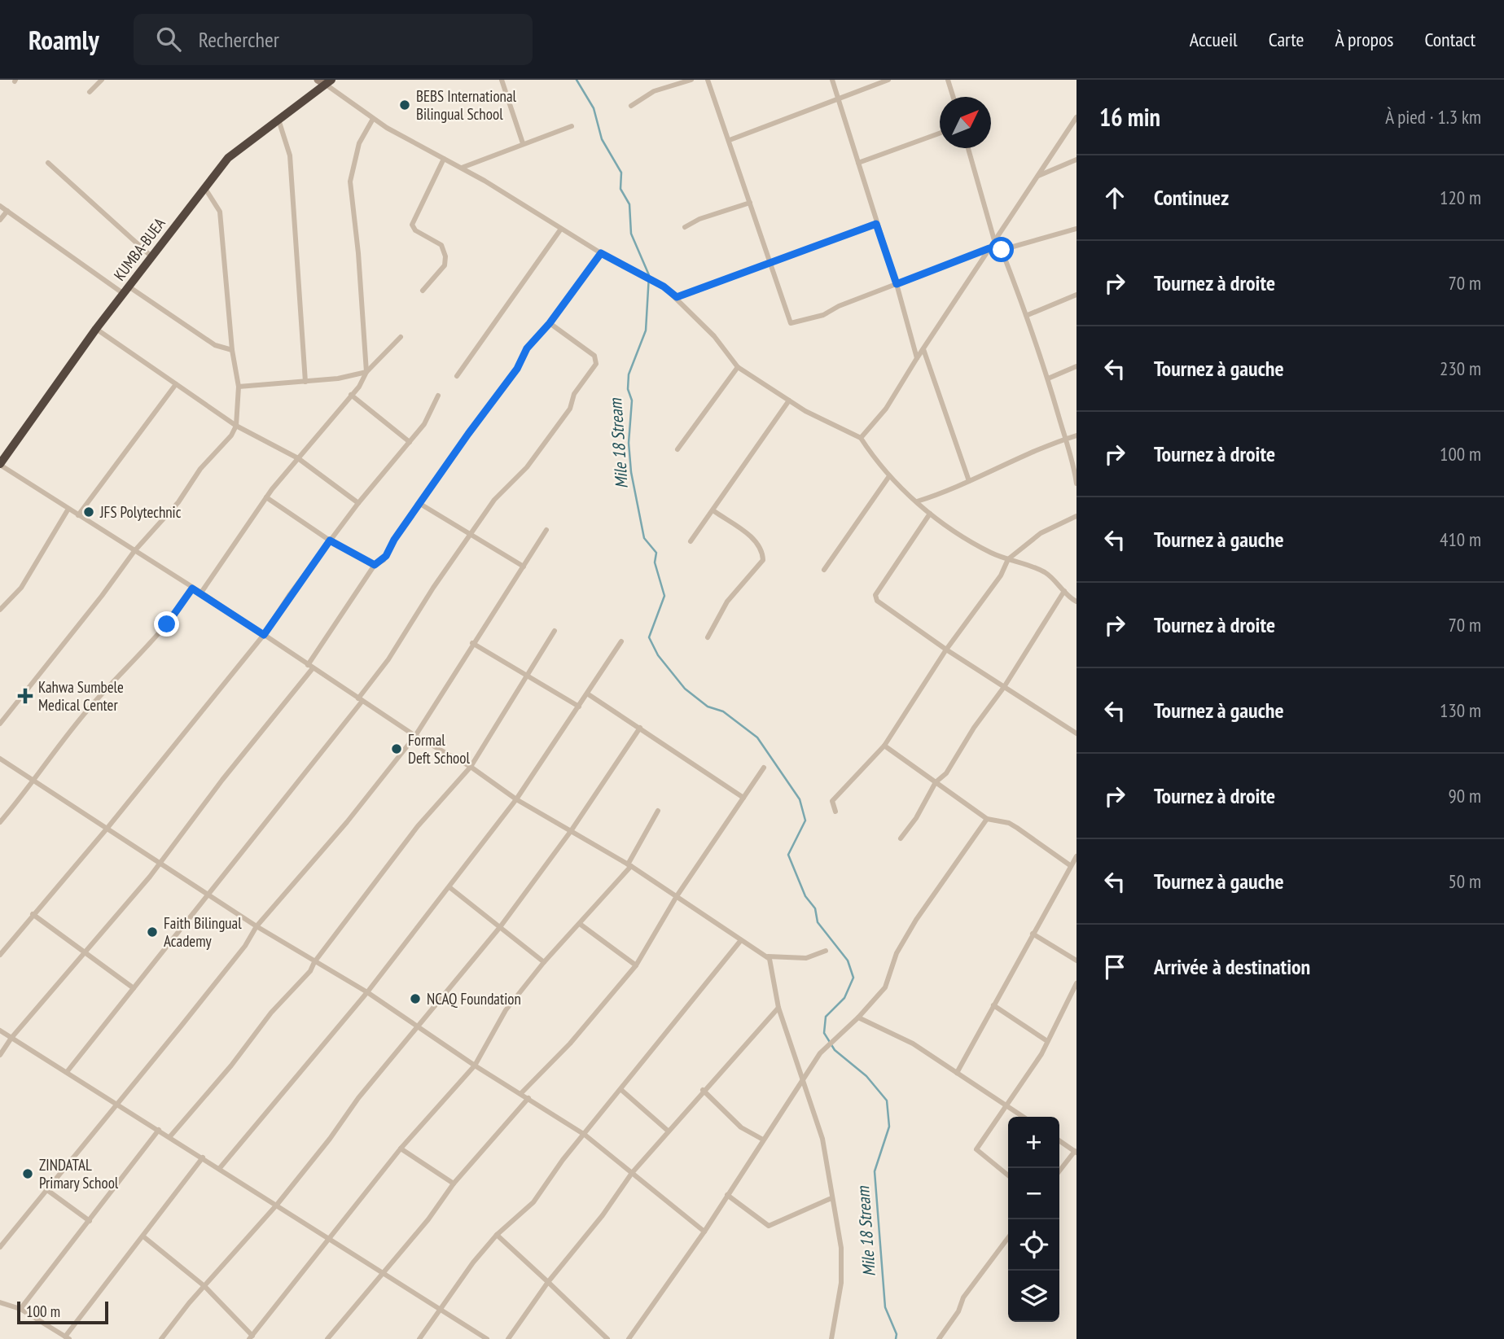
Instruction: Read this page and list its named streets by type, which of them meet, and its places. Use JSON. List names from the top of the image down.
{
  "streets": {
    "highway": ["KUMBA-BUEA"]
  },
  "water": ["Mile 18 Stream"],
  "places": {
    "other": [
      "BEBS International Bilingual School",
      "JFS Polytechnic",
      "Formal Deft School",
      "Faith Bilingual Academy",
      "NCAQ Foundation",
      "ZINDATAL Primary School"
    ],
    "health": ["Kahwa Sumbele Medical Center"]
  },
  "scale_bar": "100 m",
  "north": "top right",
  "page": {
    "header": "Roamly",
    "search": "Rechercher",
    "nav": [
      "Accueil",
      "Carte",
      "À propos",
      "Contact"
    ],
    "heading": ["16 min", "À pied · 1.3 km"],
    "list": [
      ["Continuez", "120 m"],
      ["Tournez à droite", "70 m"],
      ["Tournez à gauche", "230 m"],
      ["Tournez à droite", "100 m"],
      ["Tournez à gauche", "410 m"],
      ["Tournez à droite", "70 m"],
      ["Tournez à gauche", "130 m"],
      ["Tournez à droite", "90 m"],
      ["Tournez à gauche", "50 m"],
      "Arrivée à destination"
    ],
    "map_buttons": ["+", "−"],
    "scale": "100 m"
  }
}
